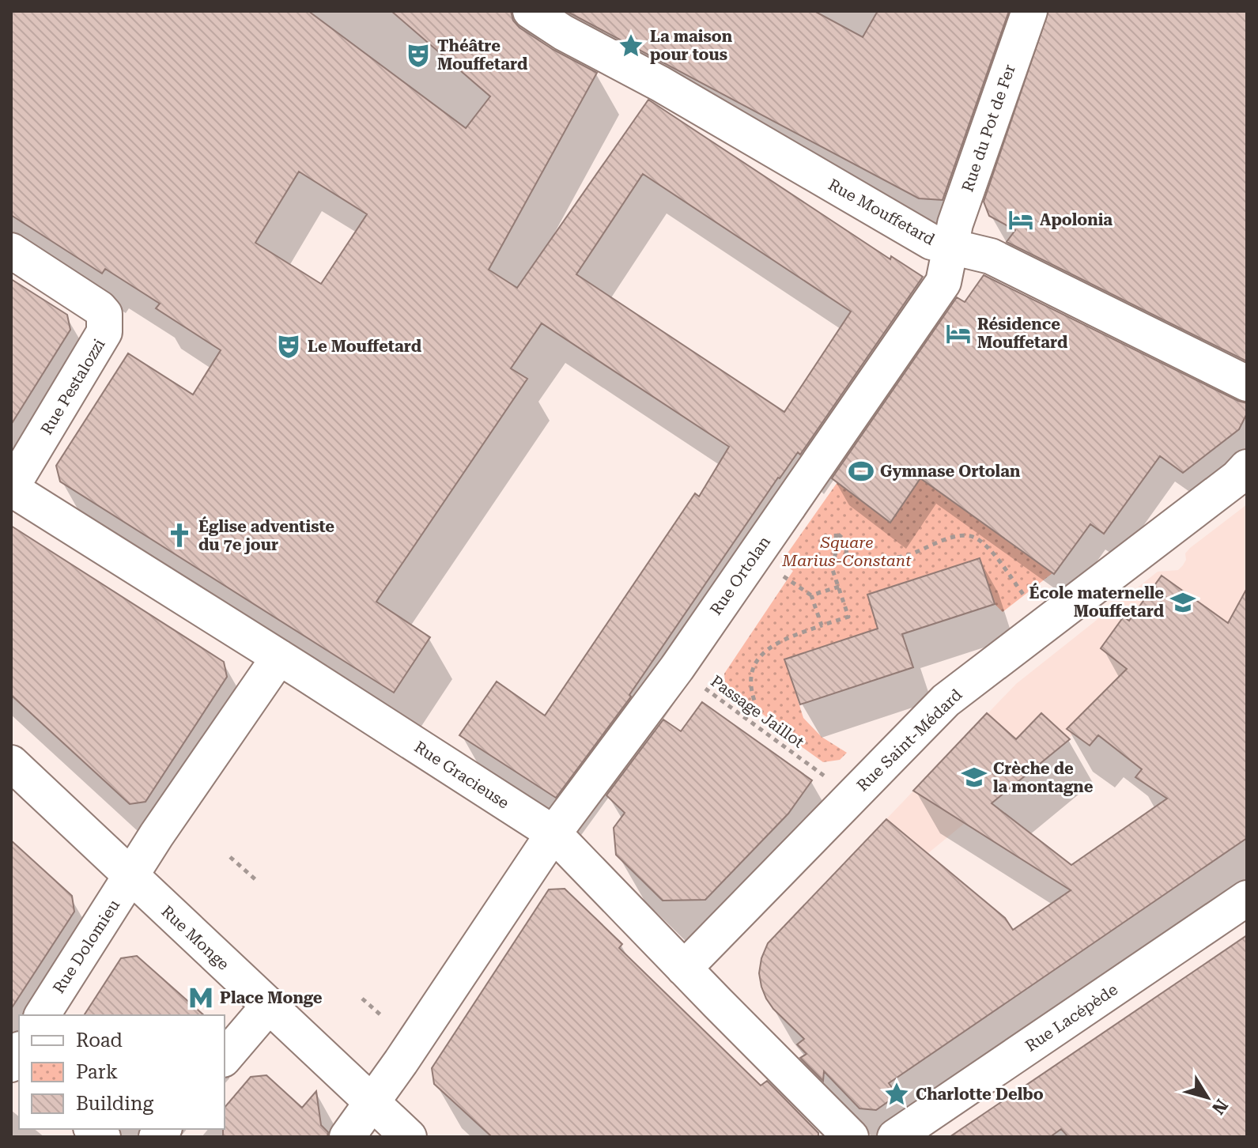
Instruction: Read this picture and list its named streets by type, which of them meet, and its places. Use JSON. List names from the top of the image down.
{
  "streets": {
    "street": [
      "Rue du Pot de Fer",
      "Rue Mouffetard",
      "Rue Pestalozzi",
      "Rue Ortolan",
      "Rue Saint-Médard",
      "Rue Gracieuse",
      "Rue Monge",
      "Rue Dolomieu",
      "Rue Lacépède"
    ],
    "path": ["Passage Jaillot"]
  },
  "crossings": [
    ["Rue du Pot de Fer", "Rue Mouffetard"],
    ["Rue du Pot de Fer", "Rue Ortolan"],
    ["Rue Mouffetard", "Rue Ortolan"],
    ["Rue Pestalozzi", "Rue Gracieuse"],
    ["Rue Ortolan", "Passage Jaillot"],
    ["Rue Ortolan", "Rue Gracieuse"],
    ["Rue Saint-Médard", "Rue Gracieuse"],
    ["Rue Monge", "Rue Dolomieu"]
  ],
  "parks": ["Square Marius-Constant"],
  "places": {
    "place": ["La maison pour tous", "Charlotte Delbo"],
    "theatre": ["Théâtre Mouffetard", "Le Mouffetard"],
    "hotel": ["Apolonia", "Résidence Mouffetard"],
    "sports": ["Gymnase Ortolan"],
    "church": ["Église adventiste du 7e jour"],
    "school or university": ["École maternelle Mouffetard", "Crèche de la montagne"],
    "metro station": ["Place Monge"]
  },
  "legend": ["Road", "Park", "Building"],
  "north": "bottom right"
}
